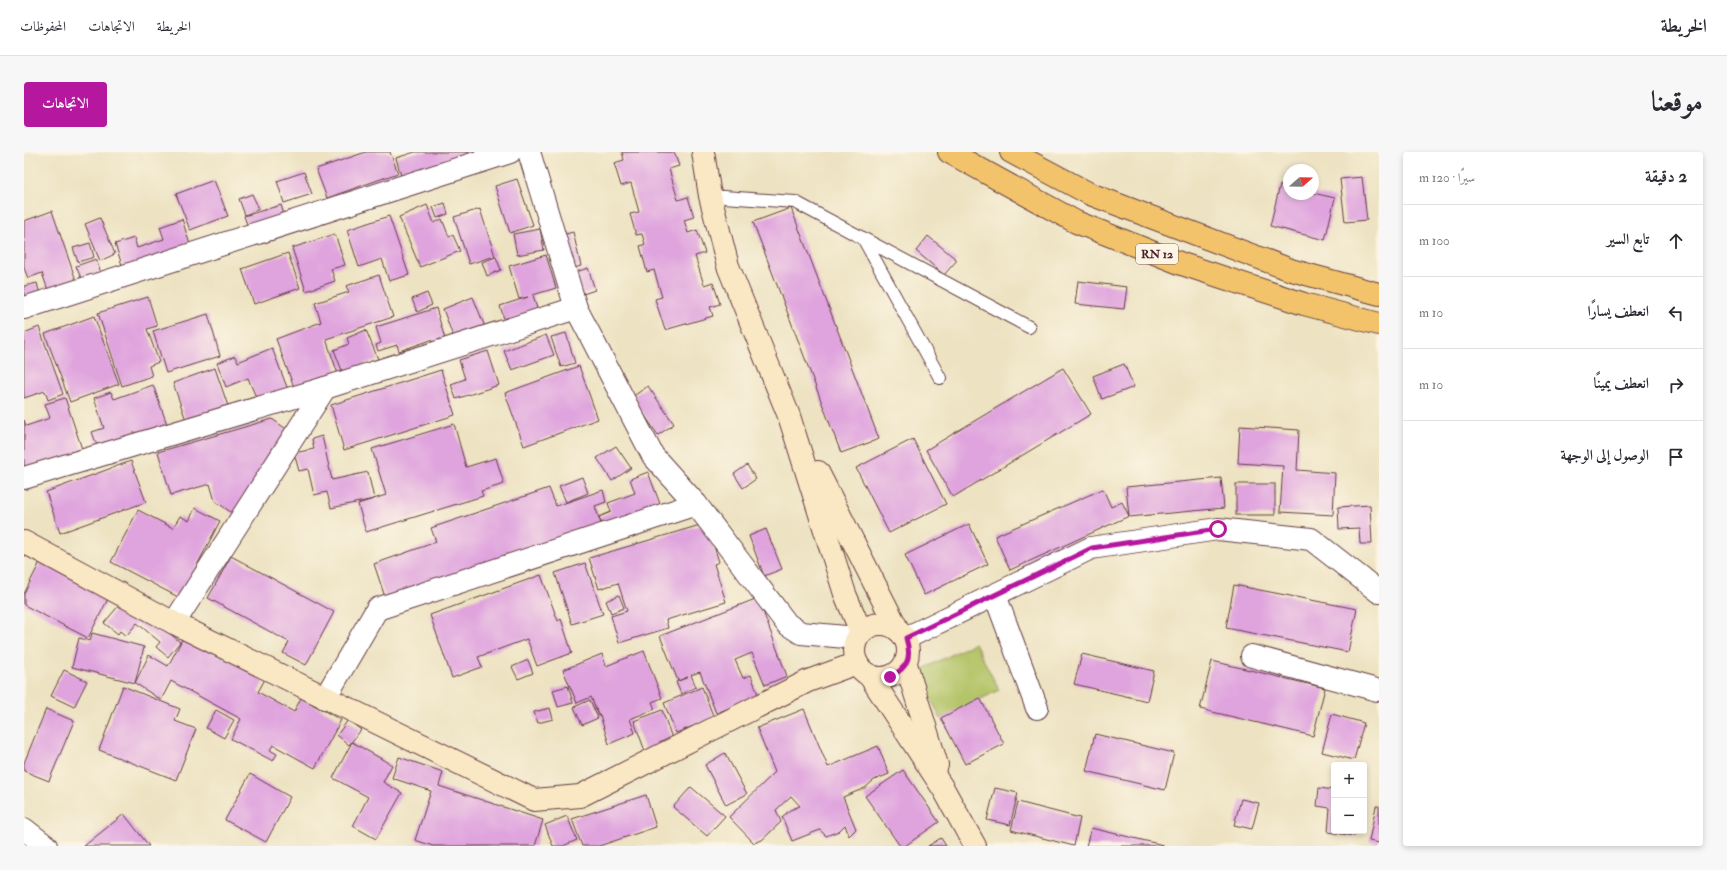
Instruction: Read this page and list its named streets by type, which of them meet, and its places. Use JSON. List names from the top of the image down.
{
  "streets": {
    "highway": ["RN 12"]
  },
  "north": "right",
  "page": {
    "header": "الخريطة",
    "nav": ["الخريطة", "الاتجاهات", "المحفوظات"],
    "title": "موقعنا",
    "buttons": "الاتجاهات",
    "heading": ["2 دقيقة", "سيرًا · 120 m"],
    "list": [
      ["تابع السير", "100 m"],
      ["انعطف يسارًا", "10 m"],
      ["انعطف يمينًا", "10 m"],
      "الوصول إلى الوجهة"
    ],
    "map_buttons": ["+", "−"]
  }
}
